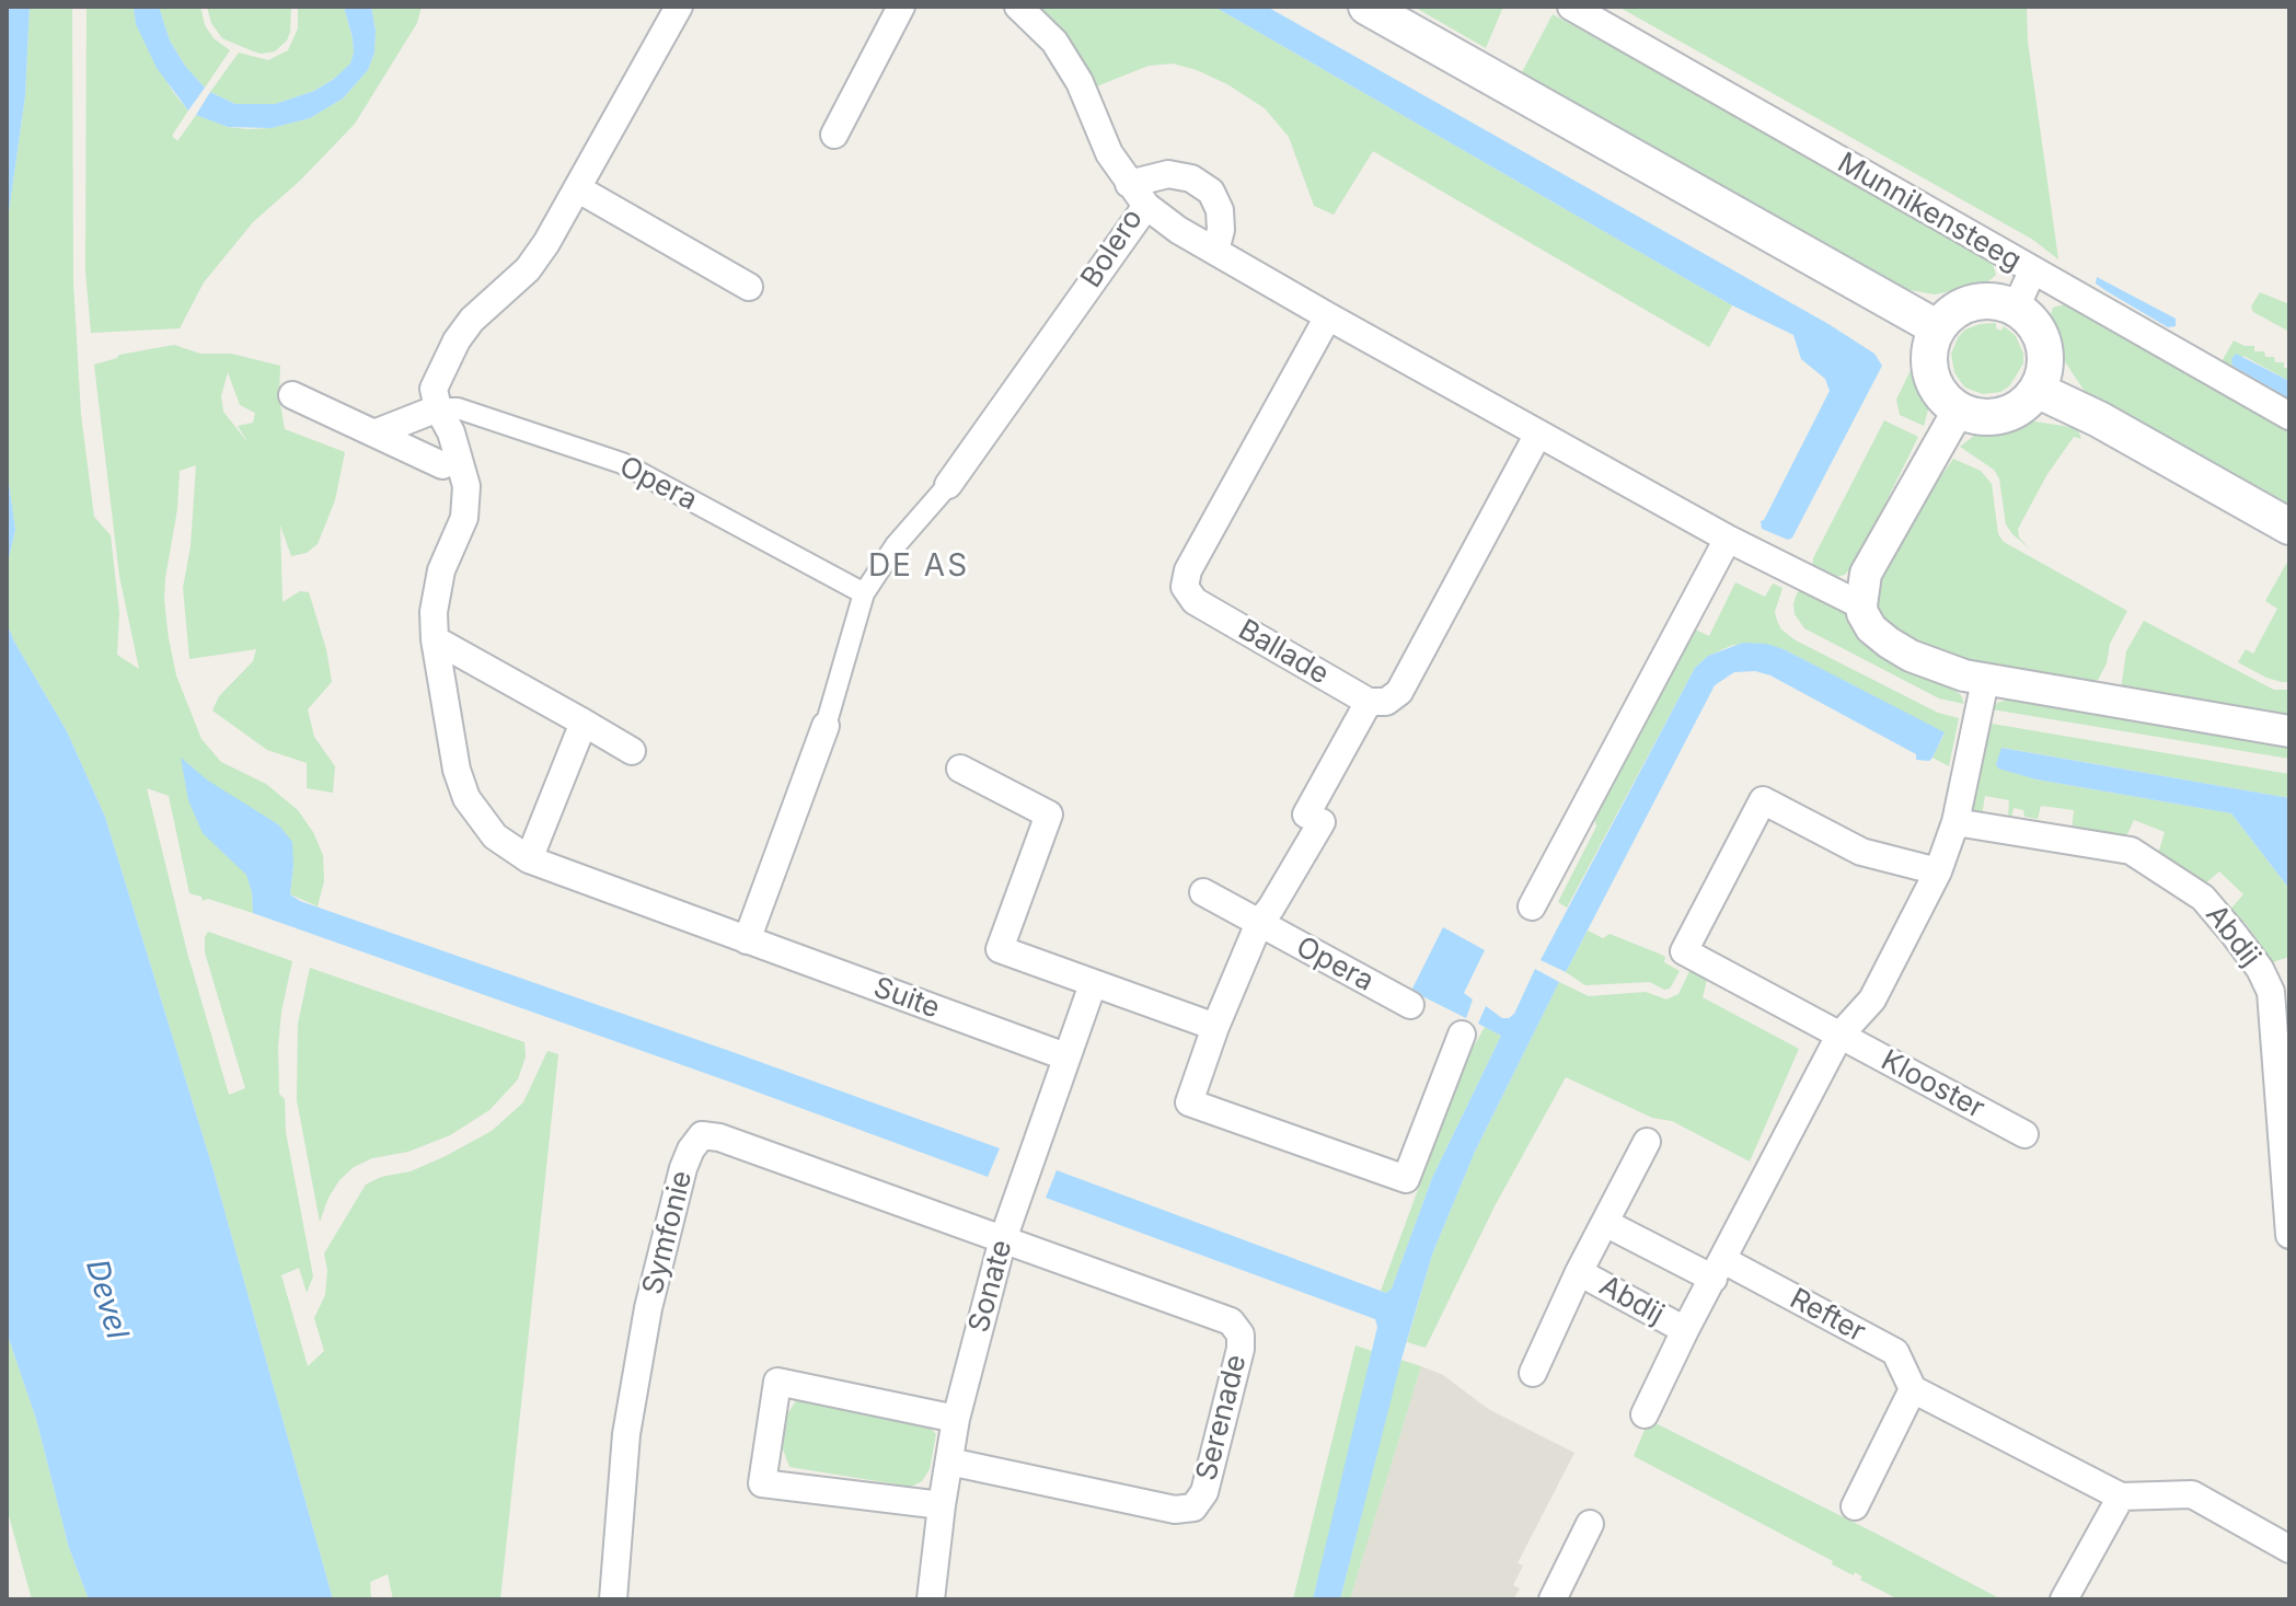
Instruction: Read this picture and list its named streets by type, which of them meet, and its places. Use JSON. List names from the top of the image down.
{
  "streets": {
    "street": [
      "Munnikensteeg",
      "Bolero",
      "Opera",
      "Ballade",
      "Abdij",
      "Suite",
      "Klooster",
      "Symfonie",
      "Sonate",
      "Refter",
      "Serenade"
    ]
  },
  "crossings": [
    ["Opera", "Ballade"],
    ["Opera", "Suite"],
    ["Abdij", "Klooster"],
    ["Abdij", "Refter"],
    ["Suite", "Sonate"],
    ["Symfonie", "Sonate"],
    ["Symfonie", "Serenade"],
    ["Sonate", "Serenade"]
  ],
  "districts": ["DE AS"],
  "water": ["Devel"]
}
